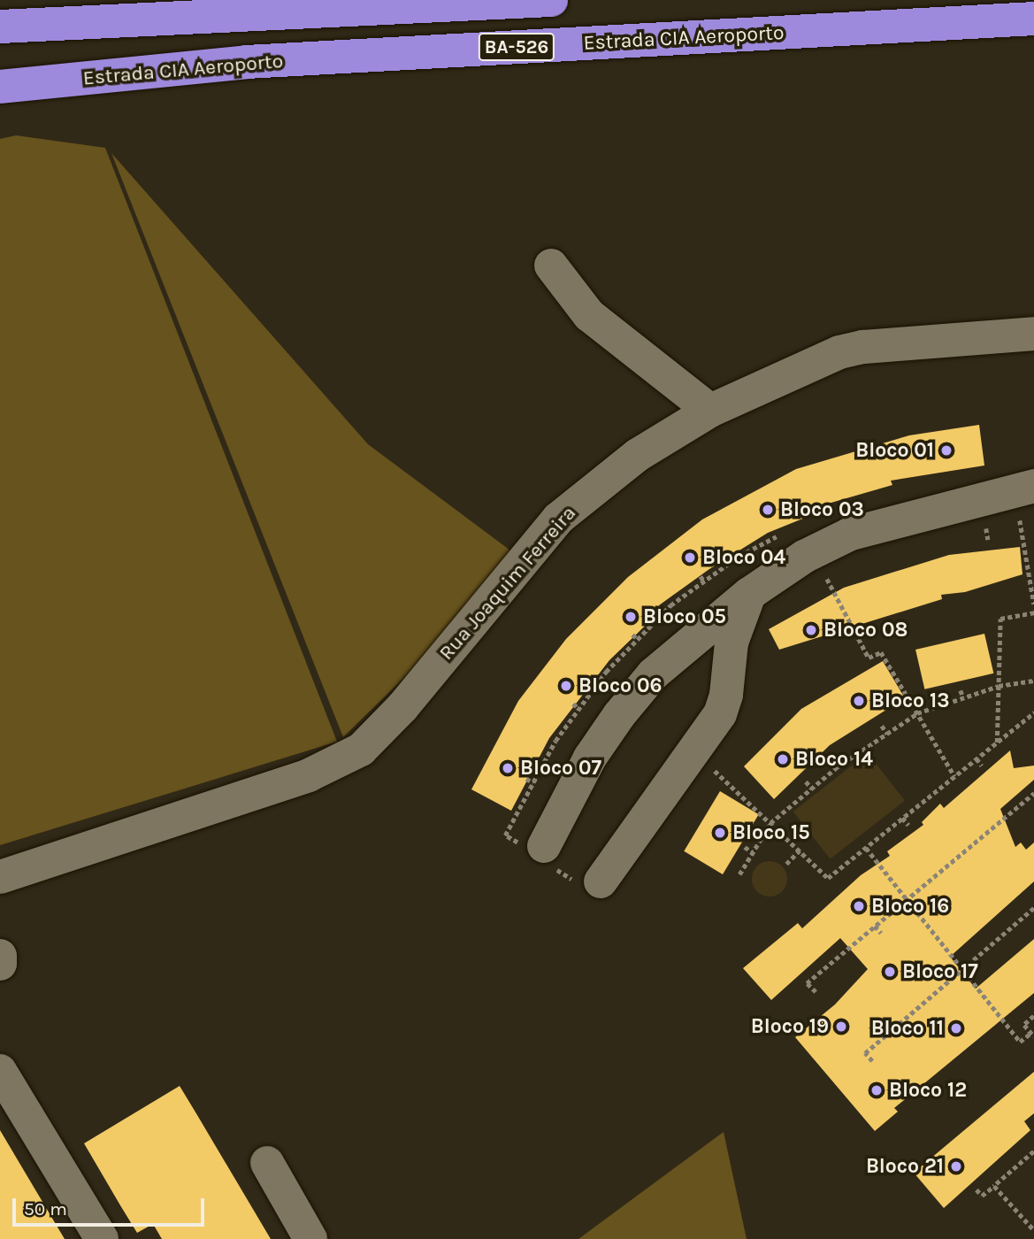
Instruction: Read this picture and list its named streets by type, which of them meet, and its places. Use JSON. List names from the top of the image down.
{
  "streets": {
    "highway": ["Estrada CIA Aeroporto", "BA-526"],
    "street": ["Rua Joaquim Ferreira"]
  },
  "places": [
    "Bloco 01",
    "Bloco 03",
    "Bloco 04",
    "Bloco 05",
    "Bloco 08",
    "Bloco 06",
    "Bloco 13",
    "Bloco 14",
    "Bloco 07",
    "Bloco 15",
    "Bloco 16",
    "Bloco 17",
    "Bloco 19",
    "Bloco 11",
    "Bloco 12",
    "Bloco 21"
  ],
  "scale_bar": "50 m"
}
